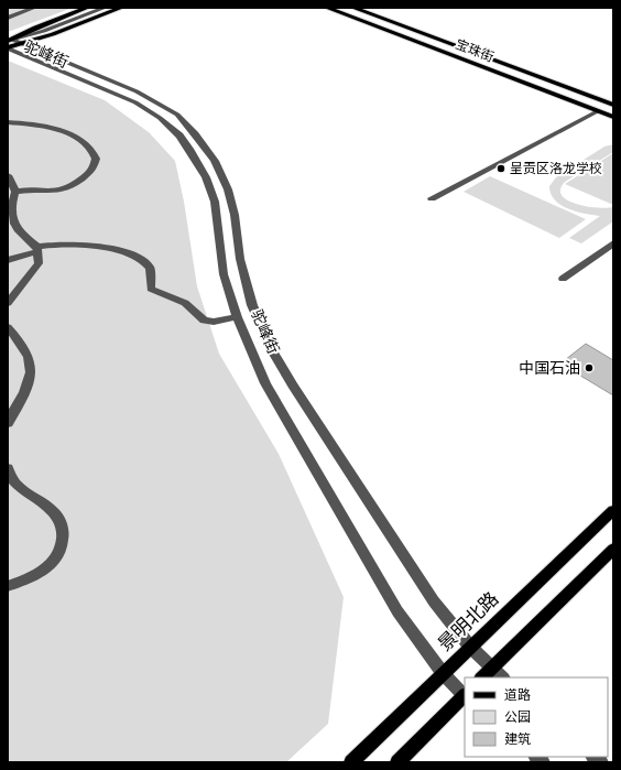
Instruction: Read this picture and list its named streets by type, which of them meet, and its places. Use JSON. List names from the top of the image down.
{
  "streets": {
    "main road": ["宝珠街", "景明北路"],
    "street": ["驼峰街"]
  },
  "crossings": [
    ["驼峰街", "景明北路"]
  ],
  "places": ["呈贡区洛龙学校", "中国石油"],
  "legend": ["道路", "公园", "建筑"]
}
